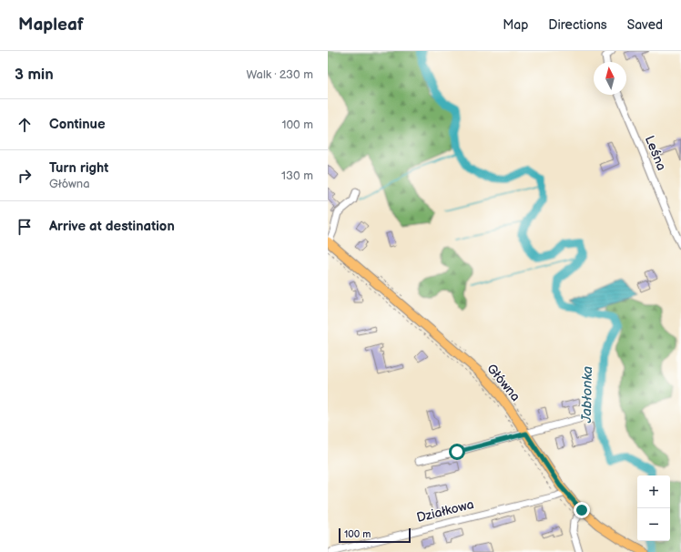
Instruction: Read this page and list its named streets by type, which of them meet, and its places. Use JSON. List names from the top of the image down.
{
  "streets": {
    "main road": ["Główna"],
    "street": ["Leśna", "Działkowa"]
  },
  "crossings": [
    ["Główna", "Działkowa"]
  ],
  "water": ["Jabłonka"],
  "scale_bar": "100 m",
  "north": "top",
  "page": {
    "header": "Mapleaf",
    "nav": ["Map", "Directions", "Saved"],
    "heading": ["3 min", "Walk · 230 m"],
    "list": [
      ["Continue", "100 m"],
      ["Turn right", "Główna", "130 m"],
      "Arrive at destination"
    ],
    "map_buttons": ["+", "−"],
    "scale": "100 m"
  }
}
